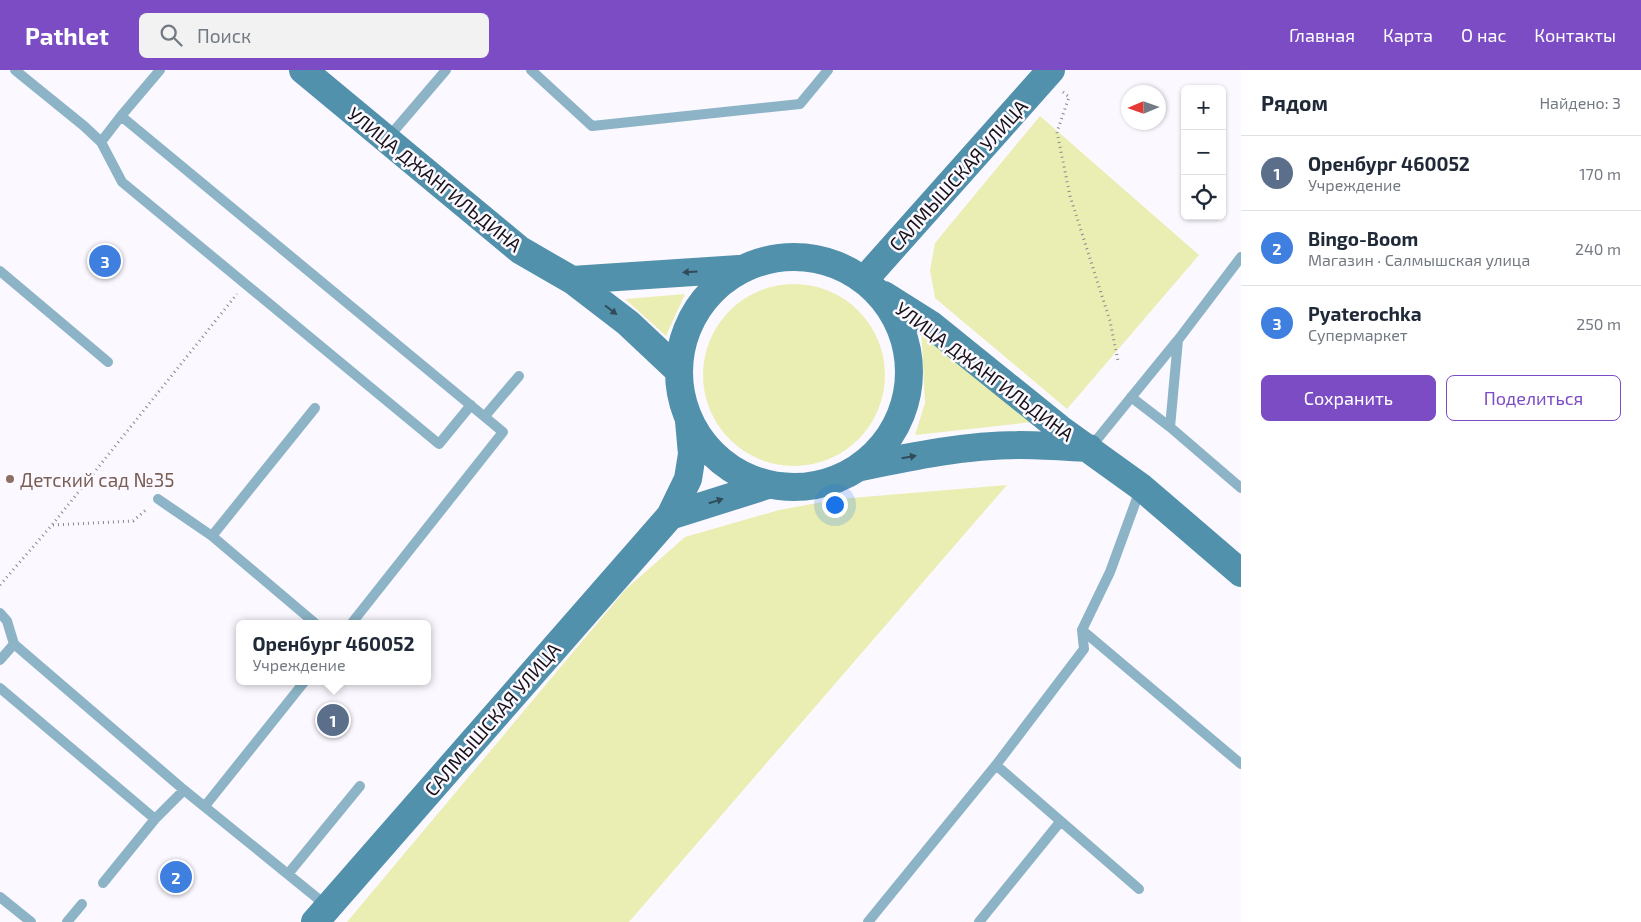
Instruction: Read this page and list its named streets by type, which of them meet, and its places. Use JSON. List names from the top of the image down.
{
  "streets": {
    "main road": ["САЛМЫШСКАЯ УЛИЦА", "УЛИЦА ДЖАНГИЛЬДИНА"]
  },
  "crossings": [
    ["САЛМЫШСКАЯ УЛИЦА", "УЛИЦА ДЖАНГИЛЬДИНА"]
  ],
  "places": ["Детский сад №35"],
  "north": "left",
  "page": {
    "header": "Pathlet",
    "search": "Поиск",
    "nav": [
      "Главная",
      "Карта",
      "О нас",
      "Контакты"
    ],
    "heading": ["Рядом", "Найдено: 3"],
    "map_buttons": ["+", "−"],
    "list": [
      {
        "mark": "1",
        "name": "Оренбург 460052",
        "note": "Учреждение",
        "value": "170 m"
      },
      {
        "mark": "2",
        "name": "Bingo-Boom",
        "note": "Магазин · Салмышская улица",
        "value": "240 m"
      },
      {
        "mark": "3",
        "name": "Pyaterochka",
        "note": "Супермаркет",
        "value": "250 m"
      }
    ],
    "pins": ["3", "1", "2"],
    "buttons": ["Сохранить", "Поделиться"],
    "popup": ["Оренбург 460052", "Учреждение"]
  }
}
